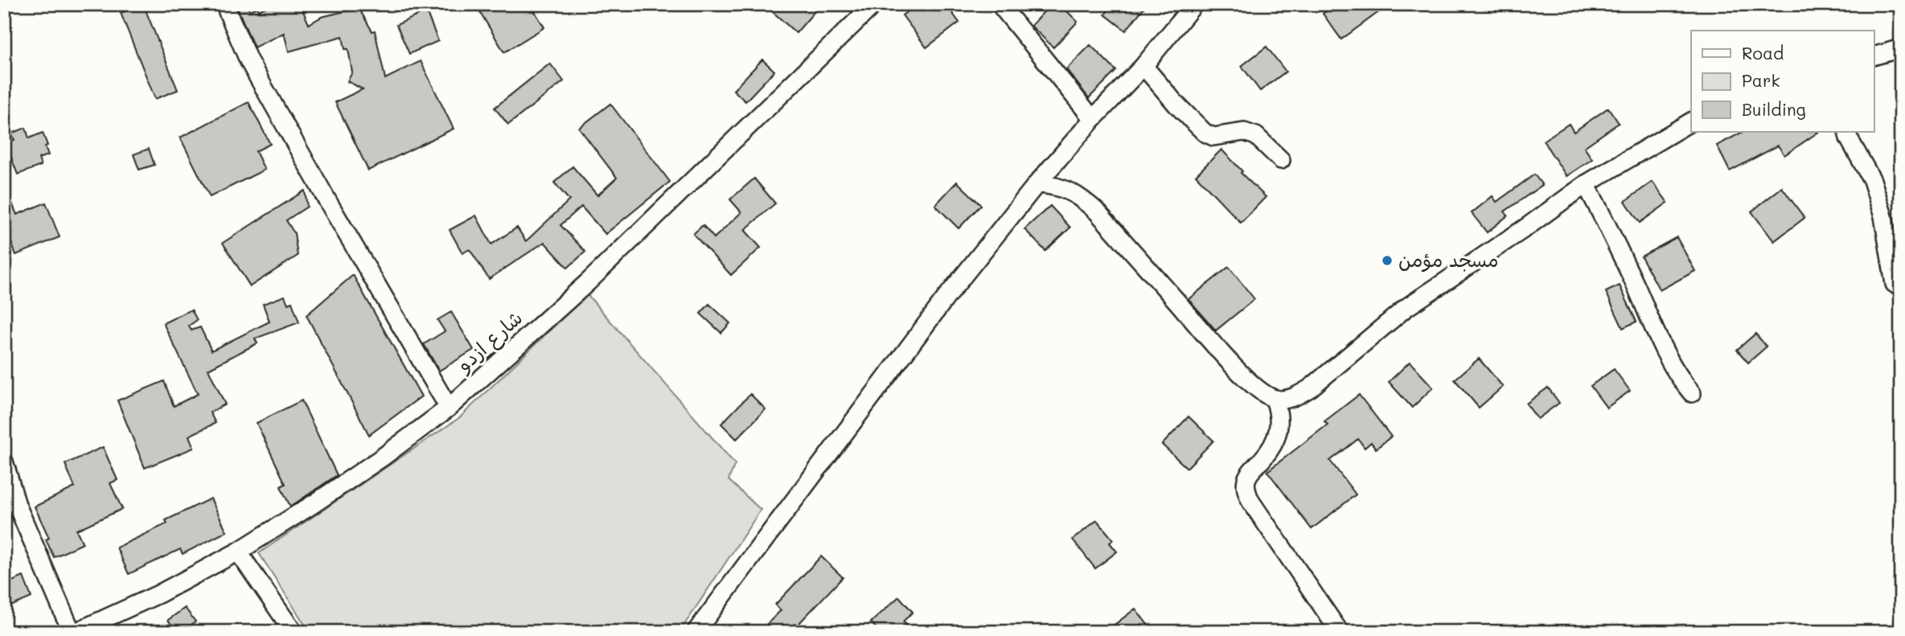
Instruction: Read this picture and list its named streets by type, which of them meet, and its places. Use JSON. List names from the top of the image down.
{
  "streets": {
    "street": ["شارع ازدو"]
  },
  "places": ["مسجد مؤمن"],
  "legend": ["Road", "Park", "Building"]
}
